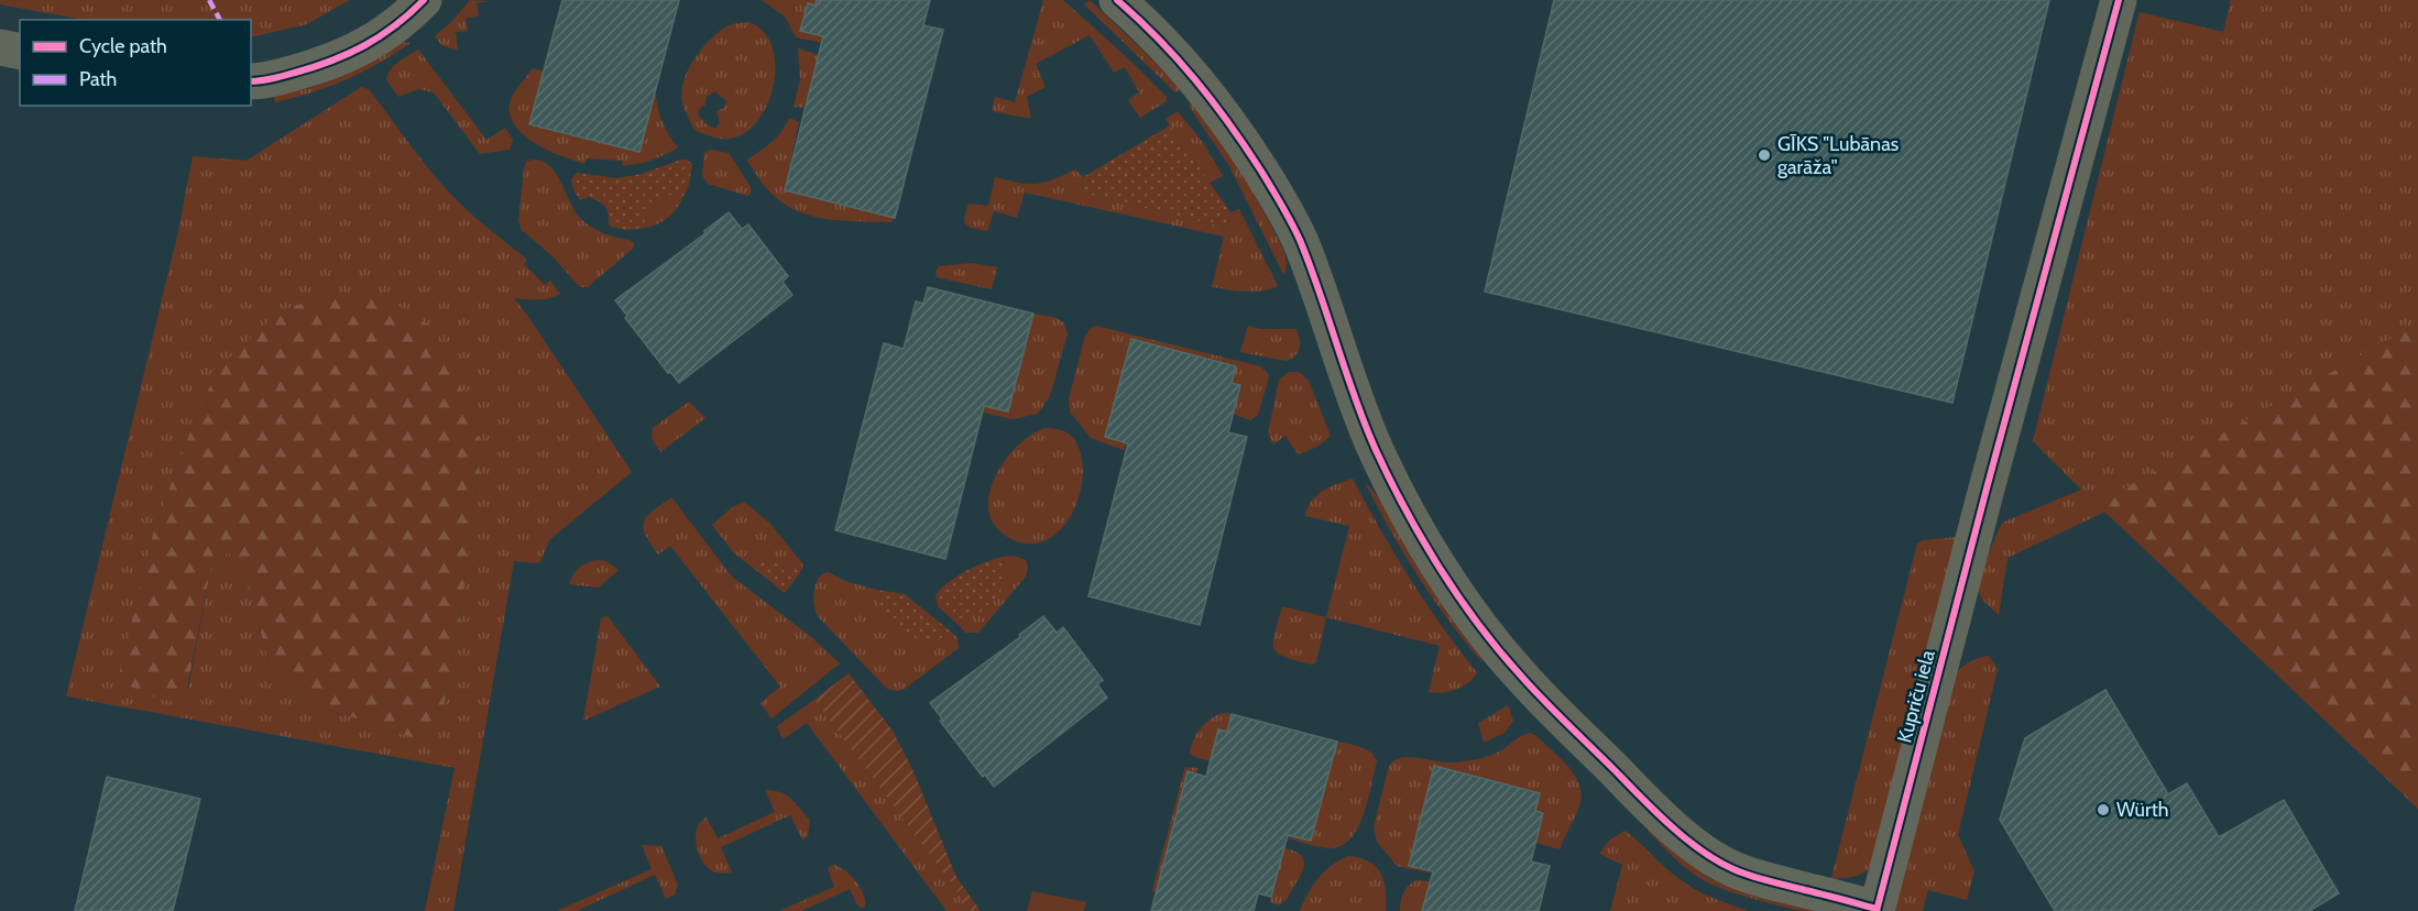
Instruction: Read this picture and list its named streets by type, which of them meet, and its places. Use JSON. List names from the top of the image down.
{
  "streets": {
    "street": ["Kupriču iela"]
  },
  "places": ["GĪKS \"Lubānas garāža\"", "Würth"],
  "legend": ["Cycle path", "Path"]
}
